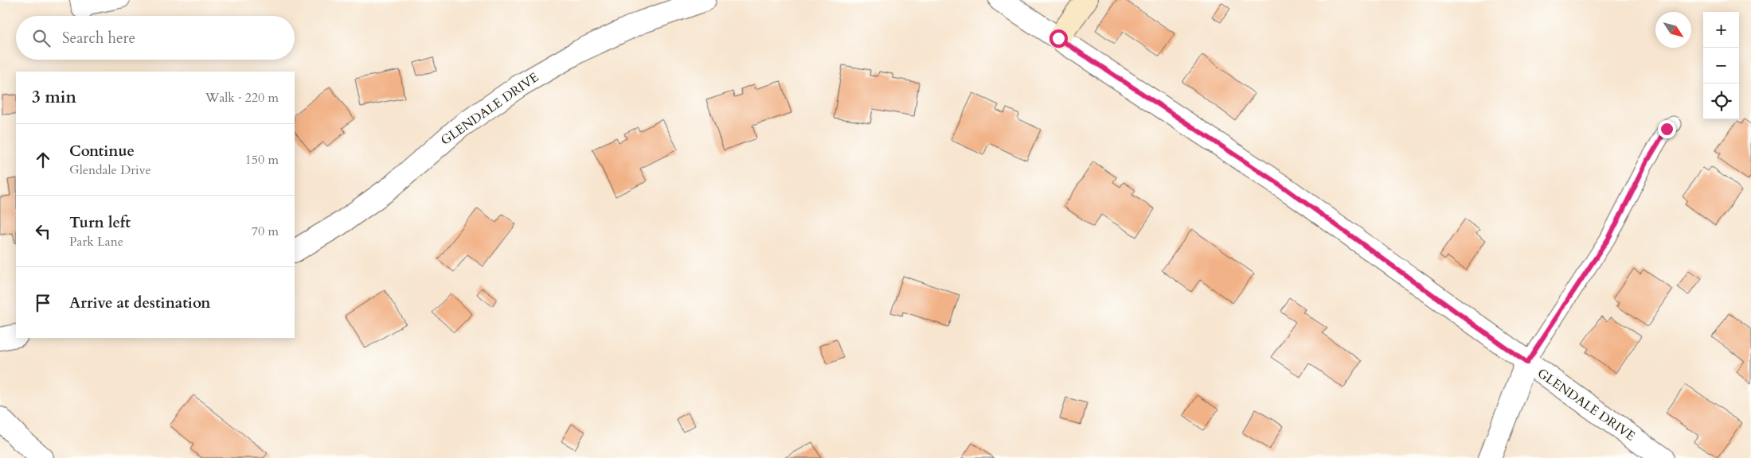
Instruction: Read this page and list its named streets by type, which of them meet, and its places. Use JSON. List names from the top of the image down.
{
  "streets": {
    "street": ["GLENDALE DRIVE"]
  },
  "north": "bottom right",
  "page": {
    "map_buttons": ["+", "−"],
    "search": "Search here",
    "heading": ["3 min", "Walk · 220 m"],
    "list": [
      ["Continue", "Glendale Drive", "150 m"],
      ["Turn left", "Park Lane", "70 m"],
      "Arrive at destination"
    ]
  }
}
